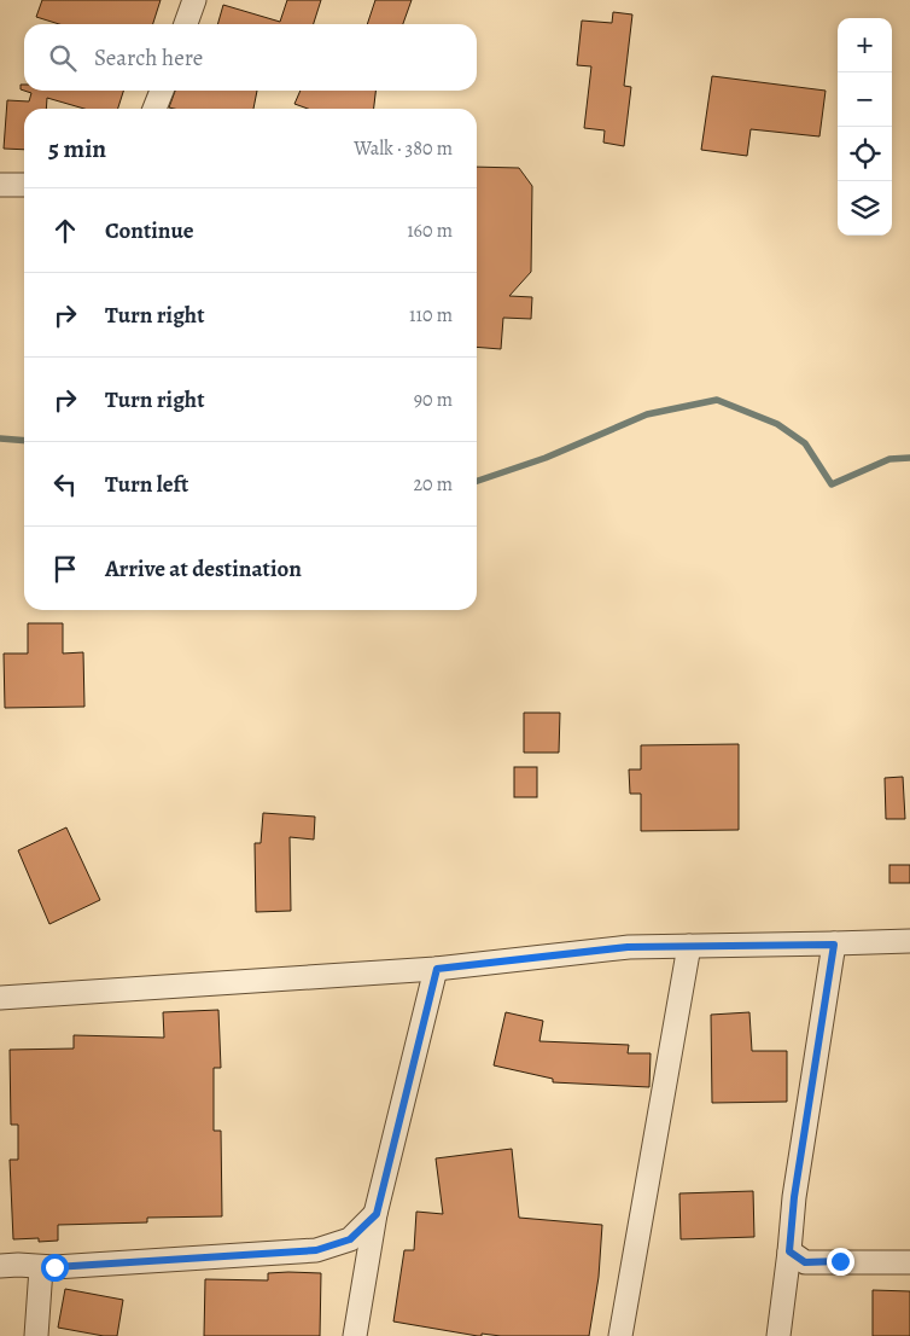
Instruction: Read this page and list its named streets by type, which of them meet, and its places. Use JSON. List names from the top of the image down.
{
  "page": {
    "map_buttons": ["+", "−"],
    "search": "Search here",
    "heading": ["5 min", "Walk · 380 m"],
    "list": [
      ["Continue", "160 m"],
      ["Turn right", "110 m"],
      ["Turn right", "90 m"],
      ["Turn left", "20 m"],
      "Arrive at destination"
    ]
  }
}
